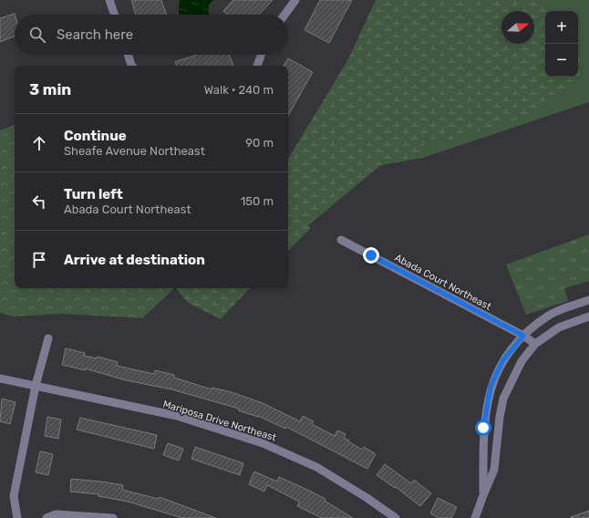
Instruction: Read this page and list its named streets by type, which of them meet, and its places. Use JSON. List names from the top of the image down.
{
  "streets": {
    "street": ["Abada Court Northeast", "Mariposa Drive Northeast"]
  },
  "north": "right",
  "page": {
    "map_buttons": ["+", "−"],
    "search": "Search here",
    "heading": ["3 min", "Walk · 240 m"],
    "list": [
      ["Continue", "Sheafe Avenue Northeast", "90 m"],
      ["Turn left", "Abada Court Northeast", "150 m"],
      "Arrive at destination"
    ]
  }
}
